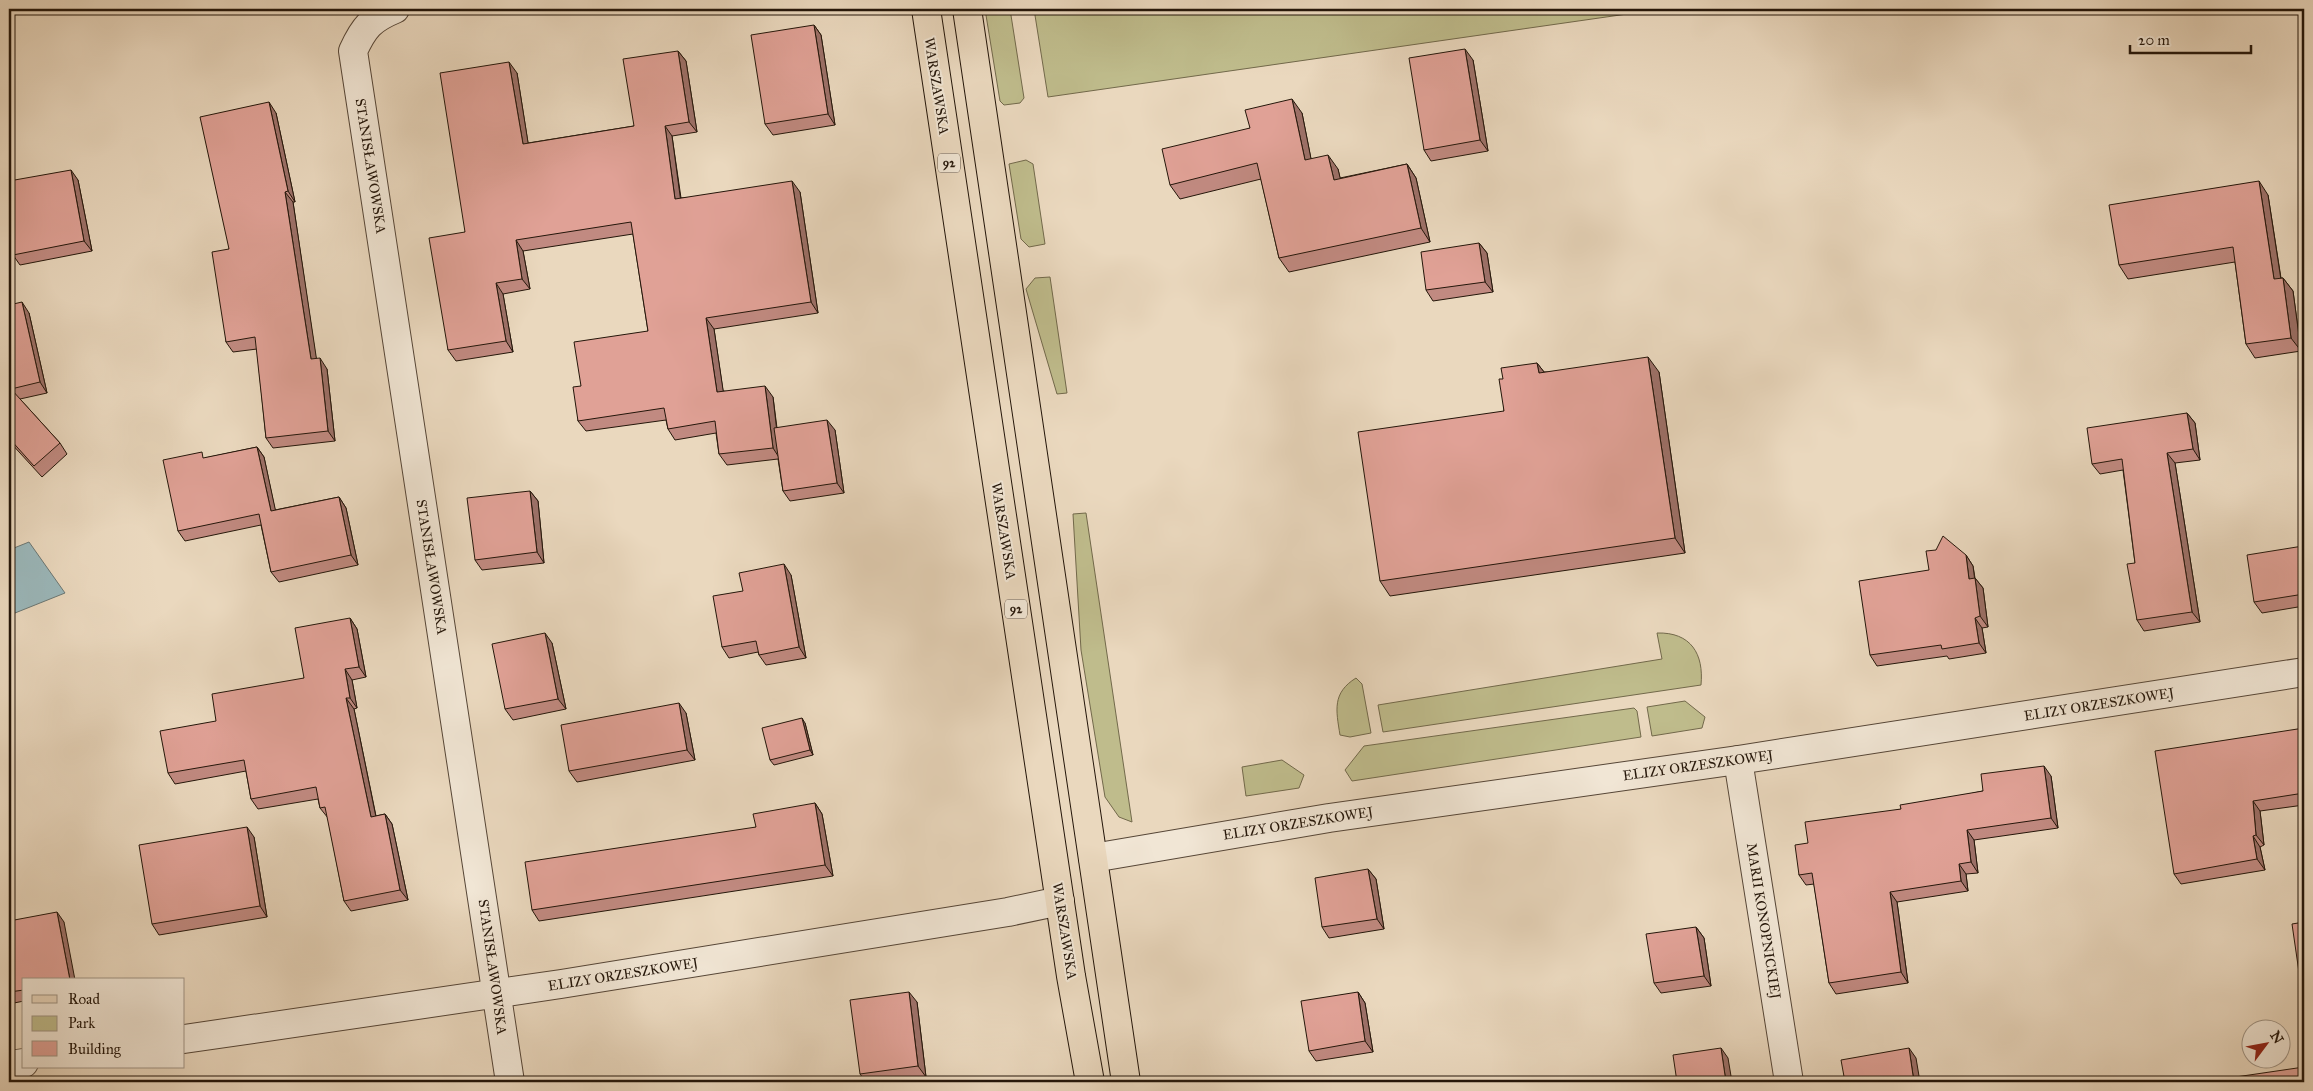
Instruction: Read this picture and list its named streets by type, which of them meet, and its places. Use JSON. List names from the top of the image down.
{
  "streets": {
    "main road": ["WARSZAWSKA", "92"],
    "street": ["STANISŁAWOWSKA", "ELIZY ORZESZKOWEJ", "MARII KONOPNICKIEJ"]
  },
  "crossings": [
    ["WARSZAWSKA", "ELIZY ORZESZKOWEJ"],
    ["STANISŁAWOWSKA", "ELIZY ORZESZKOWEJ"],
    ["ELIZY ORZESZKOWEJ", "MARII KONOPNICKIEJ"]
  ],
  "legend": ["Road", "Park", "Building"],
  "scale_bar": "20 m",
  "north": "top right"
}
